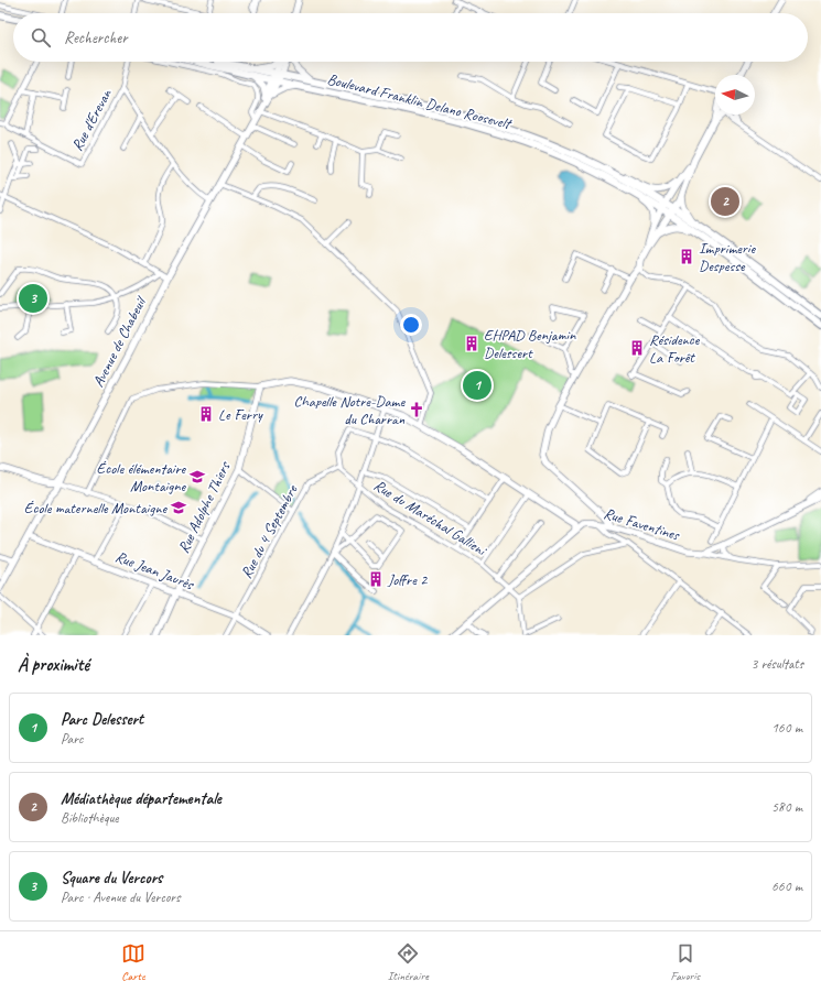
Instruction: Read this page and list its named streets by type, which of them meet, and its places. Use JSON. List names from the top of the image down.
{
  "streets": {
    "main road": ["Boulevard Franklin Delano Roosevelt"],
    "street": [
      "Rue d'Erevan",
      "Avenue de Chabeuil",
      "Rue Adolphe Thiers",
      "Rue du Maréchal Gallieni",
      "Rue Faventines",
      "Rue du 4 Septembre",
      "Rue Jean Jaurès"
    ]
  },
  "crossings": [
    ["Boulevard Franklin Delano Roosevelt", "Avenue de Chabeuil"],
    ["Rue Adolphe Thiers", "Rue Jean Jaurès"],
    ["Rue du Maréchal Gallieni", "Rue Faventines"],
    ["Rue du Maréchal Gallieni", "Rue du 4 Septembre"],
    ["Rue du 4 Septembre", "Rue Jean Jaurès"]
  ],
  "places": {
    "building": [
      "Imprimerie Despesse",
      "EHPAD Benjamin Delessert",
      "Résidence La Forêt",
      "Le Ferry",
      "Joffre 2"
    ],
    "church": ["Chapelle Notre-Dame du Charran"],
    "school or university": ["École élémentaire Montaigne", "École maternelle Montaigne"]
  },
  "north": "left",
  "page": {
    "search": "Rechercher",
    "pins": ["2", "3", "1"],
    "heading": ["À proximité", "3 résultats"],
    "list": [
      {
        "mark": "1",
        "name": "Parc Delessert",
        "note": "Parc",
        "value": "160 m"
      },
      {
        "mark": "2",
        "name": "Médiathèque départementale",
        "note": "Bibliothèque",
        "value": "580 m"
      },
      {
        "mark": "3",
        "name": "Square du Vercors",
        "note": "Parc · Avenue du Vercors",
        "value": "660 m"
      }
    ],
    "nav": ["Carte", "Itinéraire", "Favoris"]
  }
}
